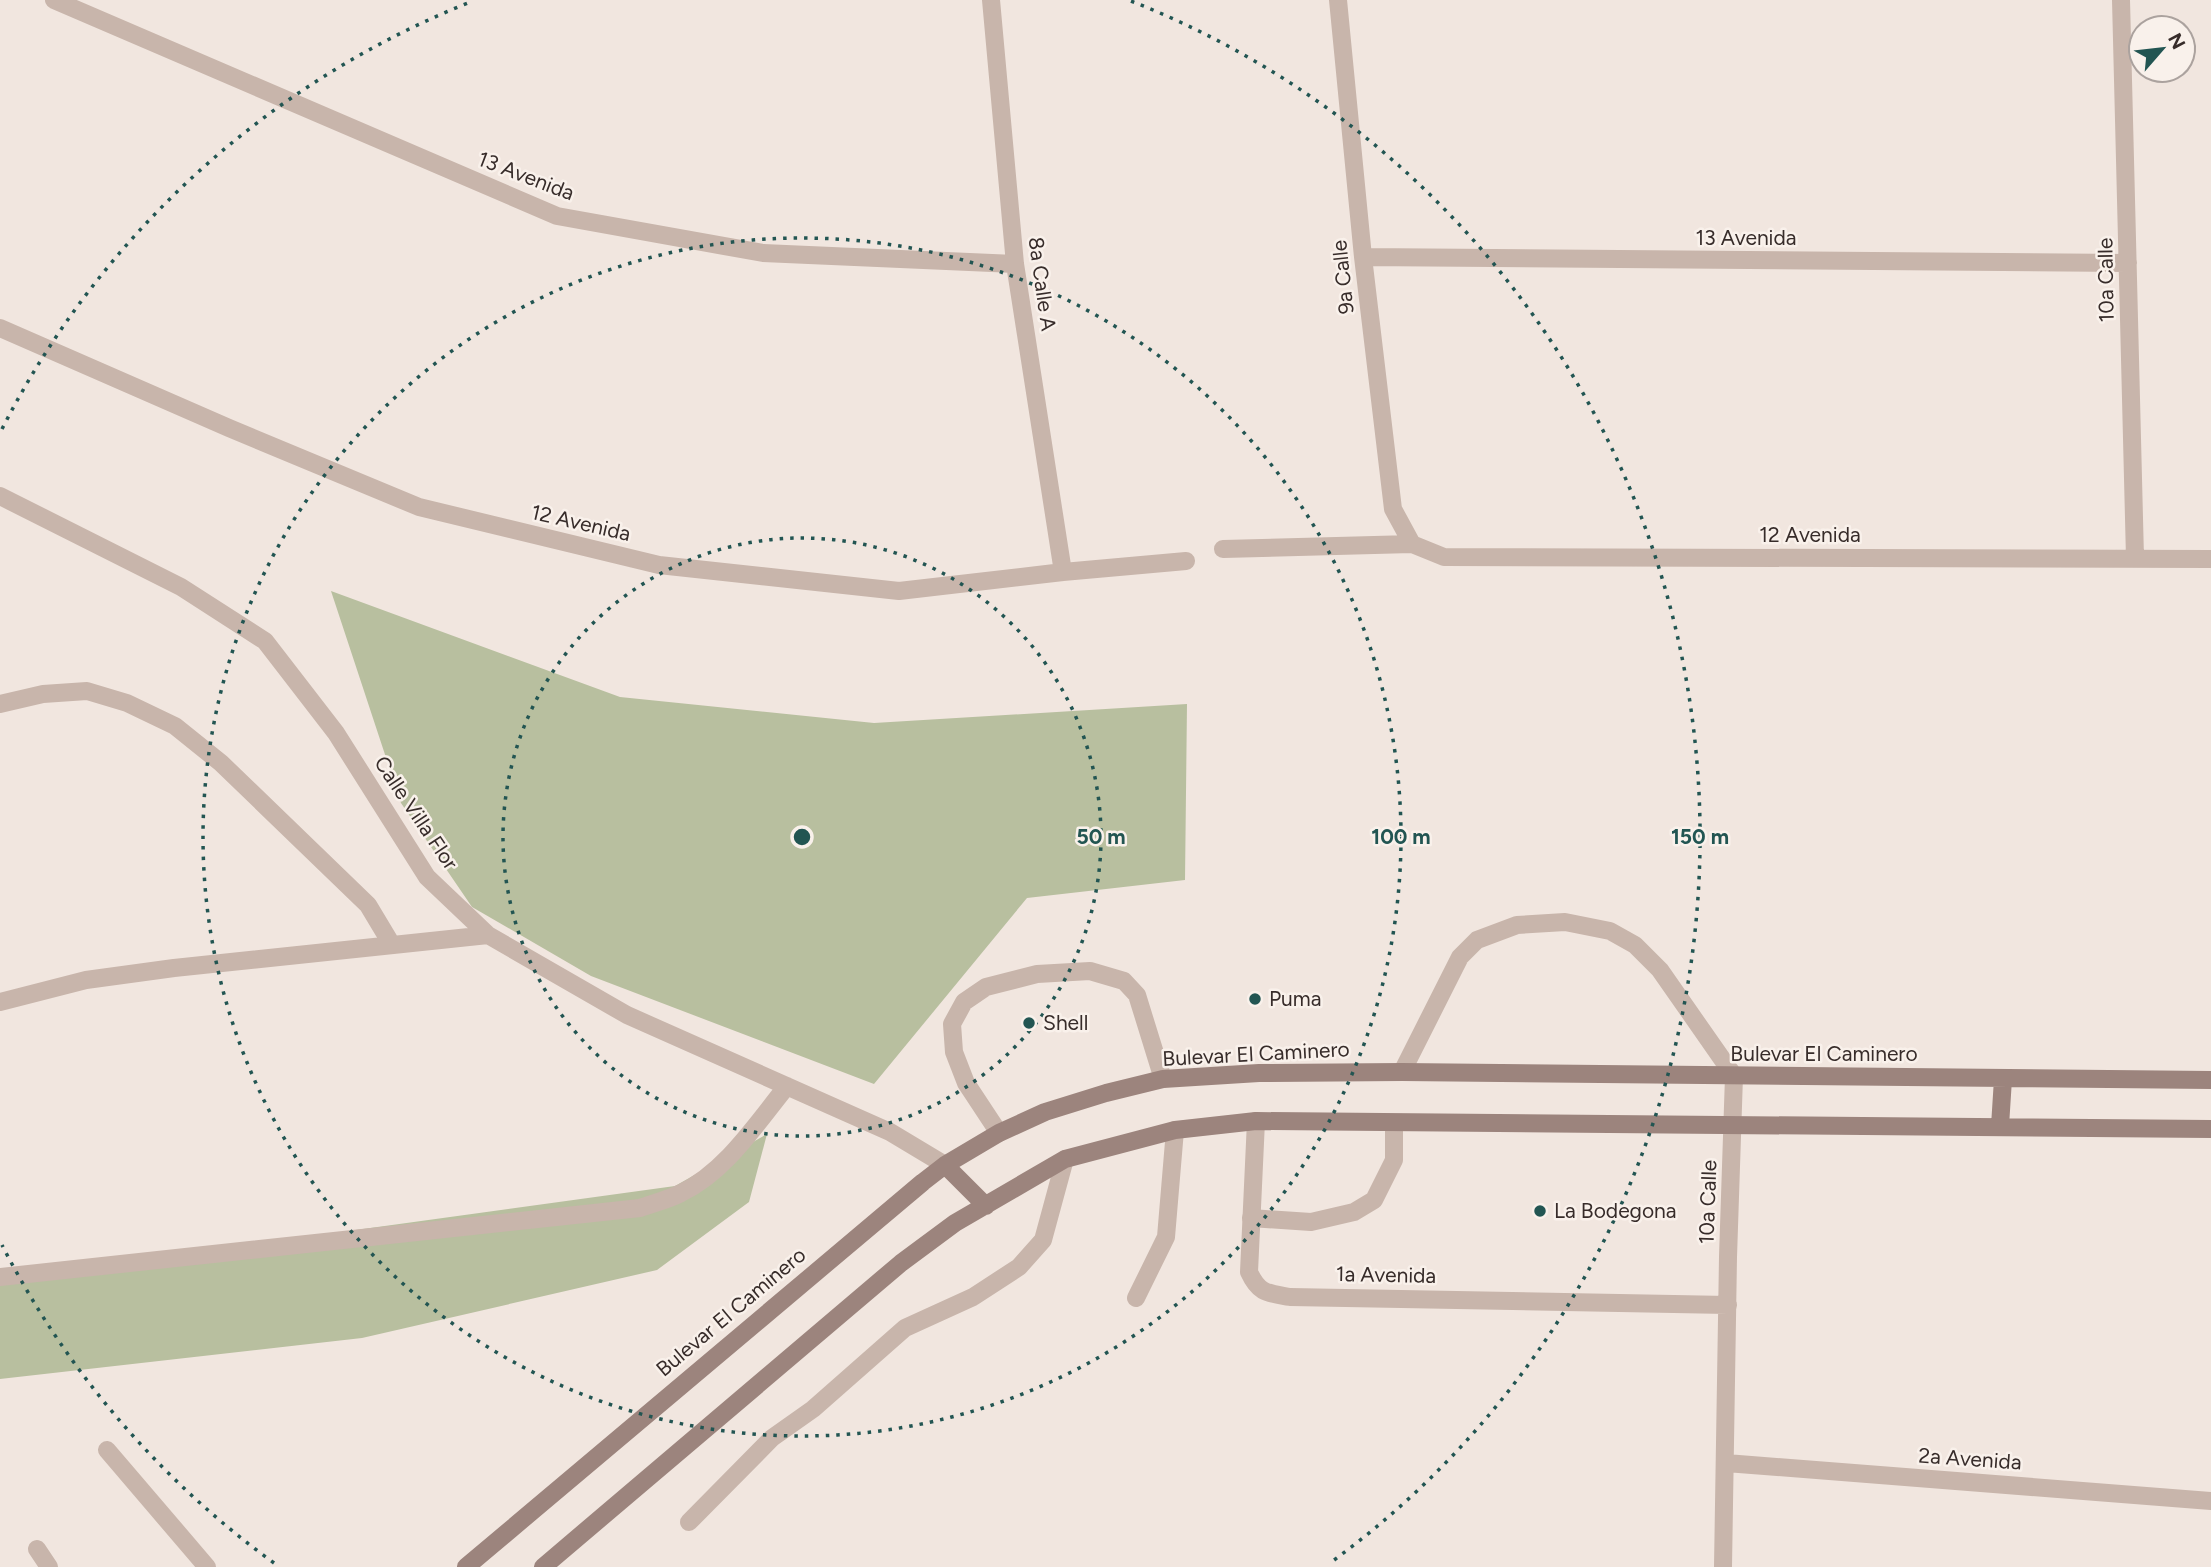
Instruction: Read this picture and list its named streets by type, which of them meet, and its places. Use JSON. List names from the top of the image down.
{
  "streets": {
    "main road": ["Bulevar El Caminero"],
    "street": [
      "13 Avenida",
      "9a Calle",
      "10a Calle",
      "8a Calle A",
      "12 Avenida",
      "Calle Villa Flor",
      "1a Avenida",
      "2a Avenida"
    ]
  },
  "crossings": [
    ["13 Avenida", "9a Calle"],
    ["13 Avenida", "10a Calle"],
    ["13 Avenida", "8a Calle A"],
    ["9a Calle", "12 Avenida"],
    ["10a Calle", "12 Avenida"],
    ["10a Calle", "Bulevar El Caminero"],
    ["10a Calle", "1a Avenida"],
    ["10a Calle", "2a Avenida"],
    ["8a Calle A", "12 Avenida"],
    ["Calle Villa Flor", "Bulevar El Caminero"]
  ],
  "places": ["Puma", "Shell", "La Bodegona"],
  "north": "top right",
  "rings": ["50 m", "100 m", "150 m"]
}
